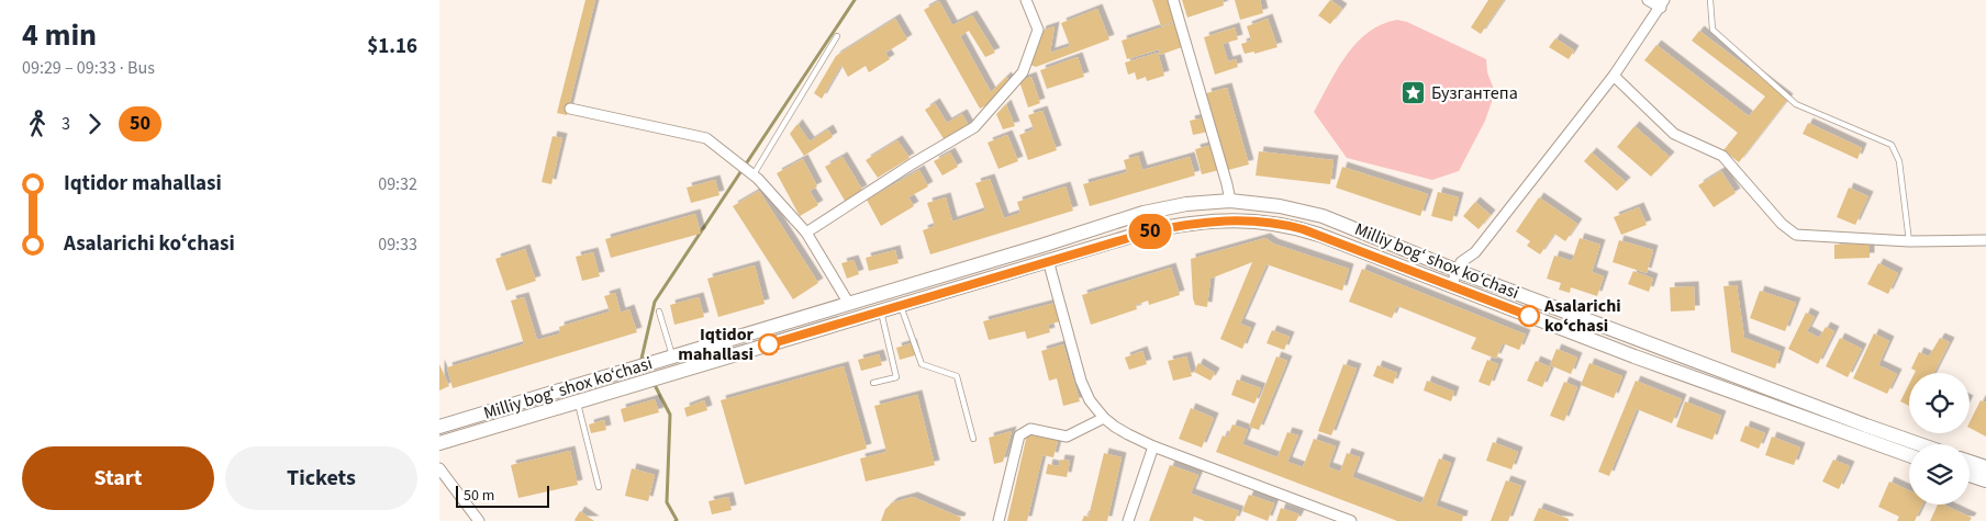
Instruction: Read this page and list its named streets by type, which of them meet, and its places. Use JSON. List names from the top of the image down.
{
  "streets": {
    "main road": ["Milliy bog‘ shox ko‘chasi"]
  },
  "places": {
    "place": ["Бузгантепа"],
    "other": ["Asalarichi koʻchasi", "Iqtidor mahallasi"]
  },
  "lines": ["bus line 50"],
  "scale_bar": "50 m",
  "page": {
    "heading": ["4 min", "09:29 – 09:33 · Bus", "$1.16"],
    "on_map": "50",
    "legs": ["3", "50"],
    "list": [
      {
        "name": "Iqtidor mahallasi",
        "value": "09:32"
      },
      {
        "name": "Asalarichi koʻchasi",
        "value": "09:33"
      }
    ],
    "buttons": ["Start", "Tickets"],
    "scale": "50 m"
  }
}
